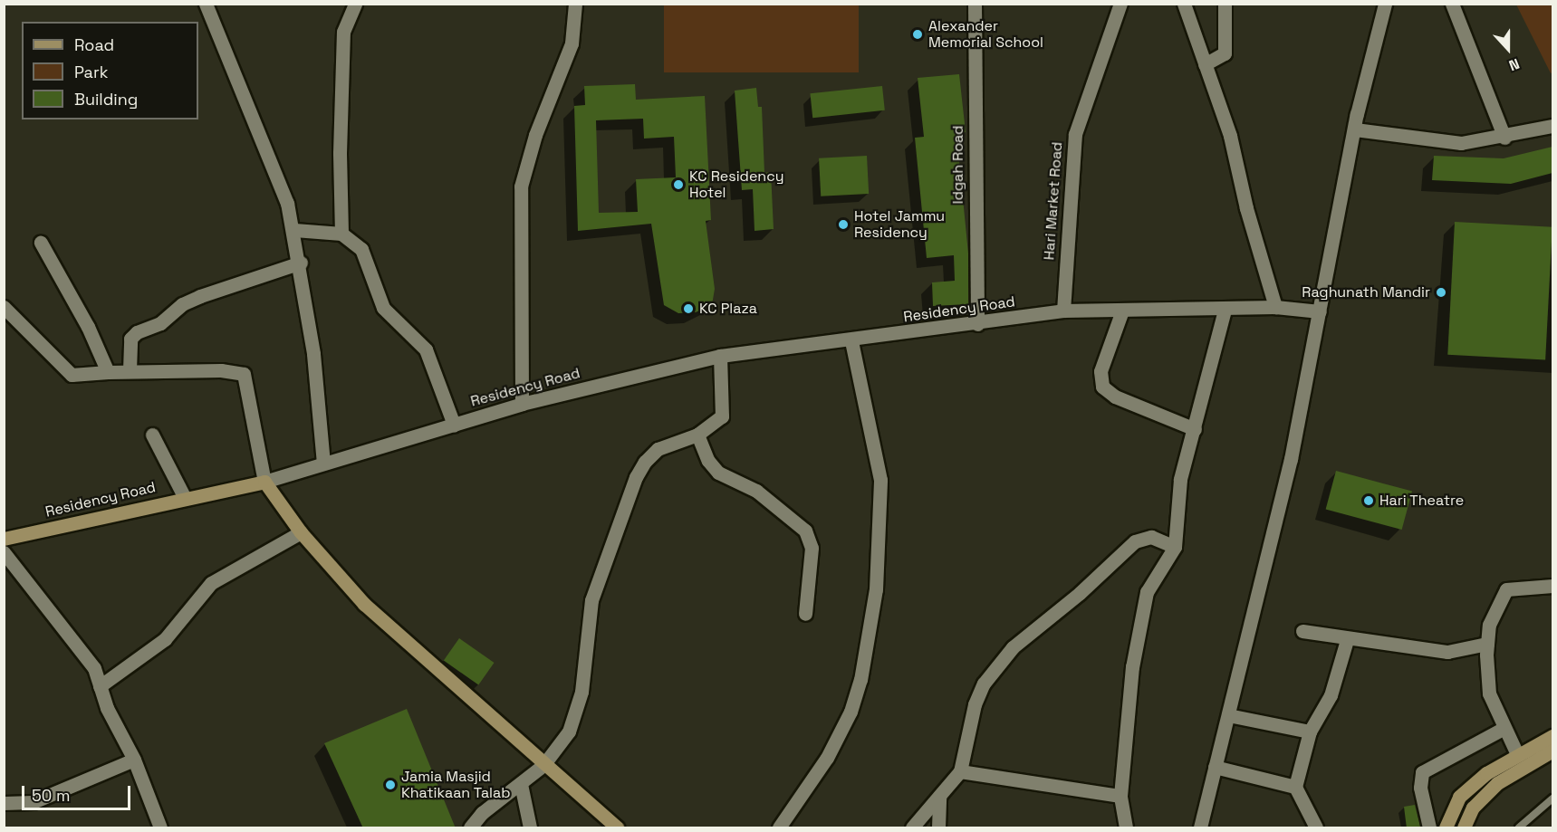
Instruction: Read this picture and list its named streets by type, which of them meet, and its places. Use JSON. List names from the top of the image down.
{
  "streets": {
    "main road": ["Residency Road"],
    "street": ["Idgah Road", "Hari Market Road"]
  },
  "crossings": [
    ["Idgah Road", "Residency Road"],
    ["Hari Market Road", "Residency Road"]
  ],
  "places": [
    "Alexander Memorial School",
    "KC Residency Hotel",
    "Hotel Jammu Residency",
    "Raghunath Mandir",
    "KC Plaza",
    "Hari Theatre",
    "Jamia Masjid Khatikaan Talab"
  ],
  "legend": ["Road", "Park", "Building"],
  "scale_bar": "50 m",
  "north": "bottom"
}
